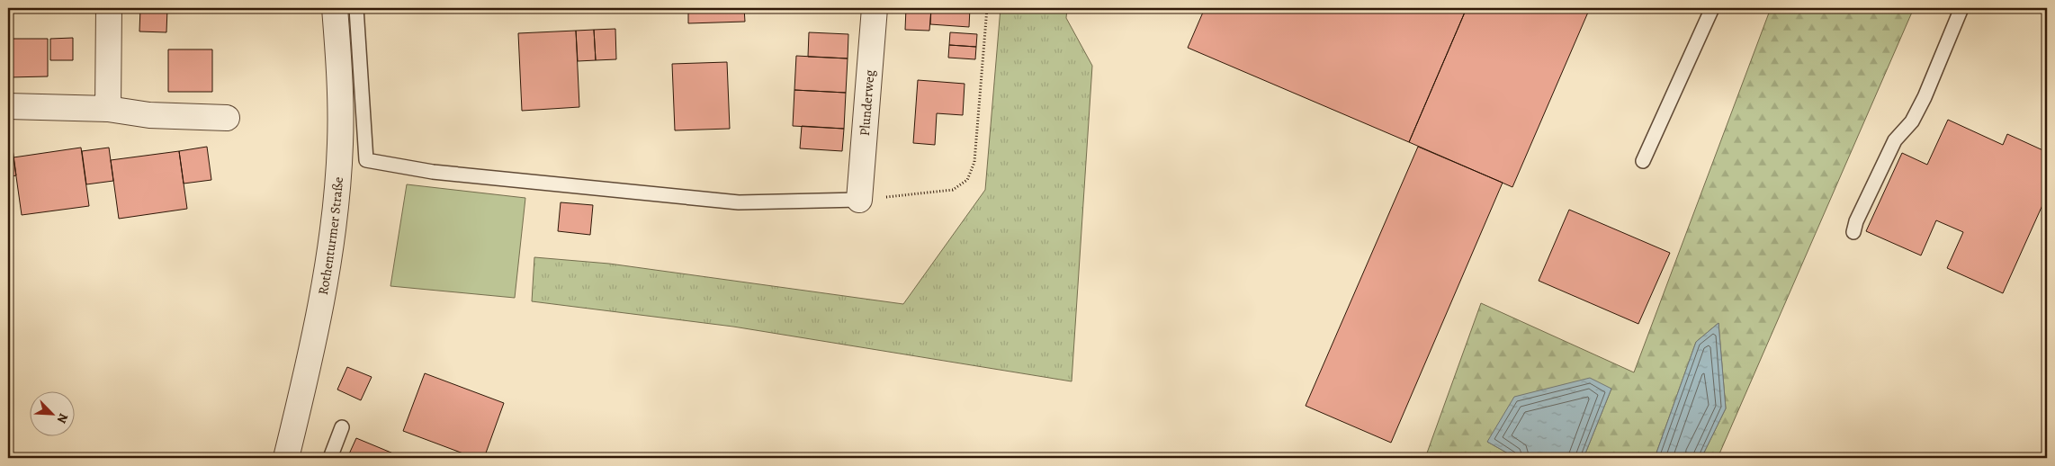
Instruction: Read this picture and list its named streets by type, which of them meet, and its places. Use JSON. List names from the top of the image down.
{
  "streets": {
    "street": ["Plunderweg", "Rothenturmer Straße"]
  },
  "north": "bottom right"
}
